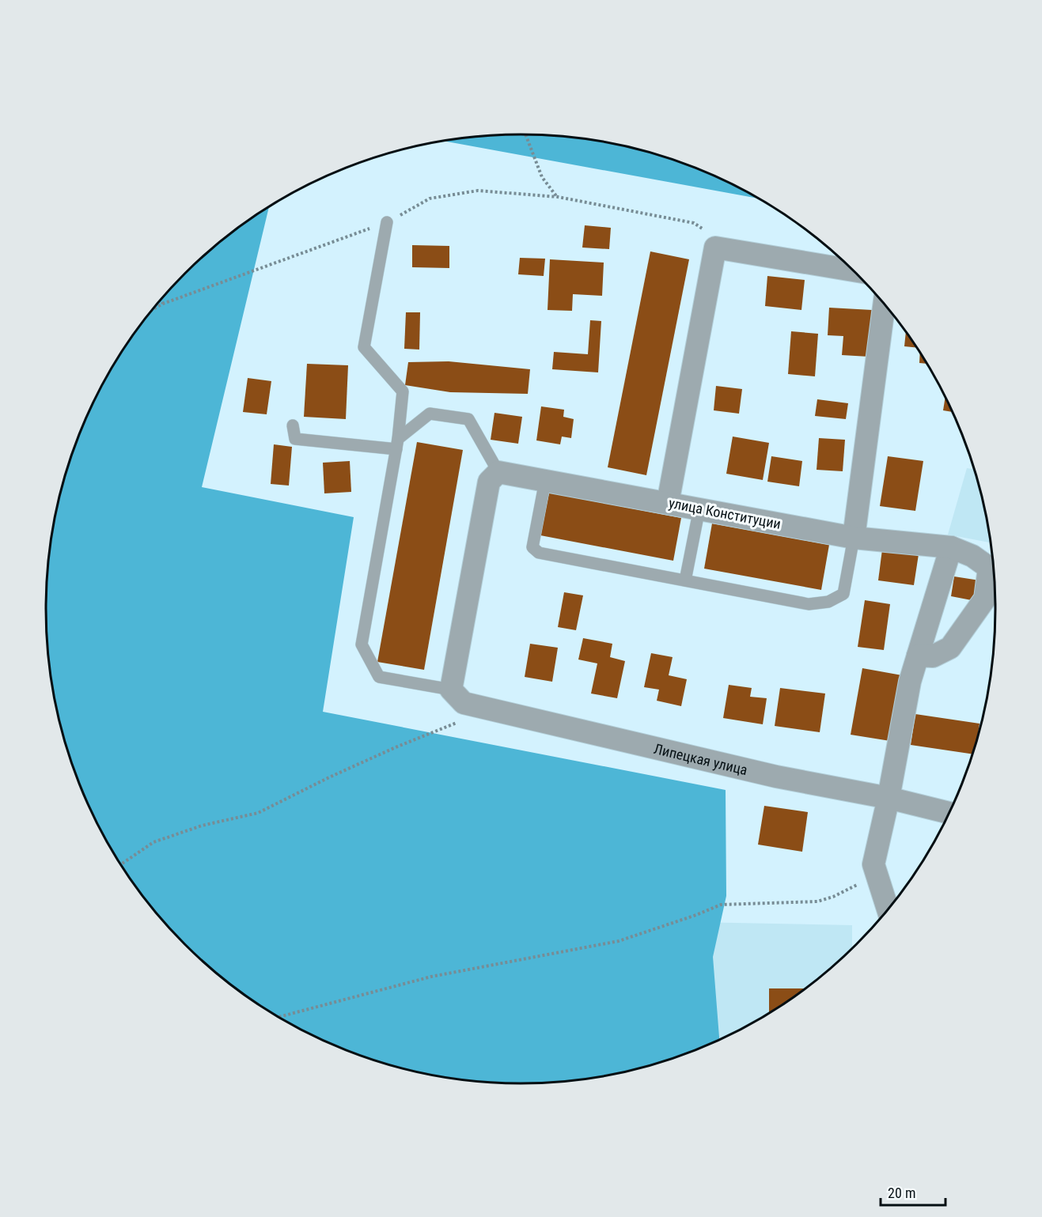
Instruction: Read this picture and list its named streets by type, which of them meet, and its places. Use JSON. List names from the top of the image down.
{
  "streets": {
    "street": ["улица Конституции", "Липецкая улица"]
  },
  "scale_bar": "20 m"
}
